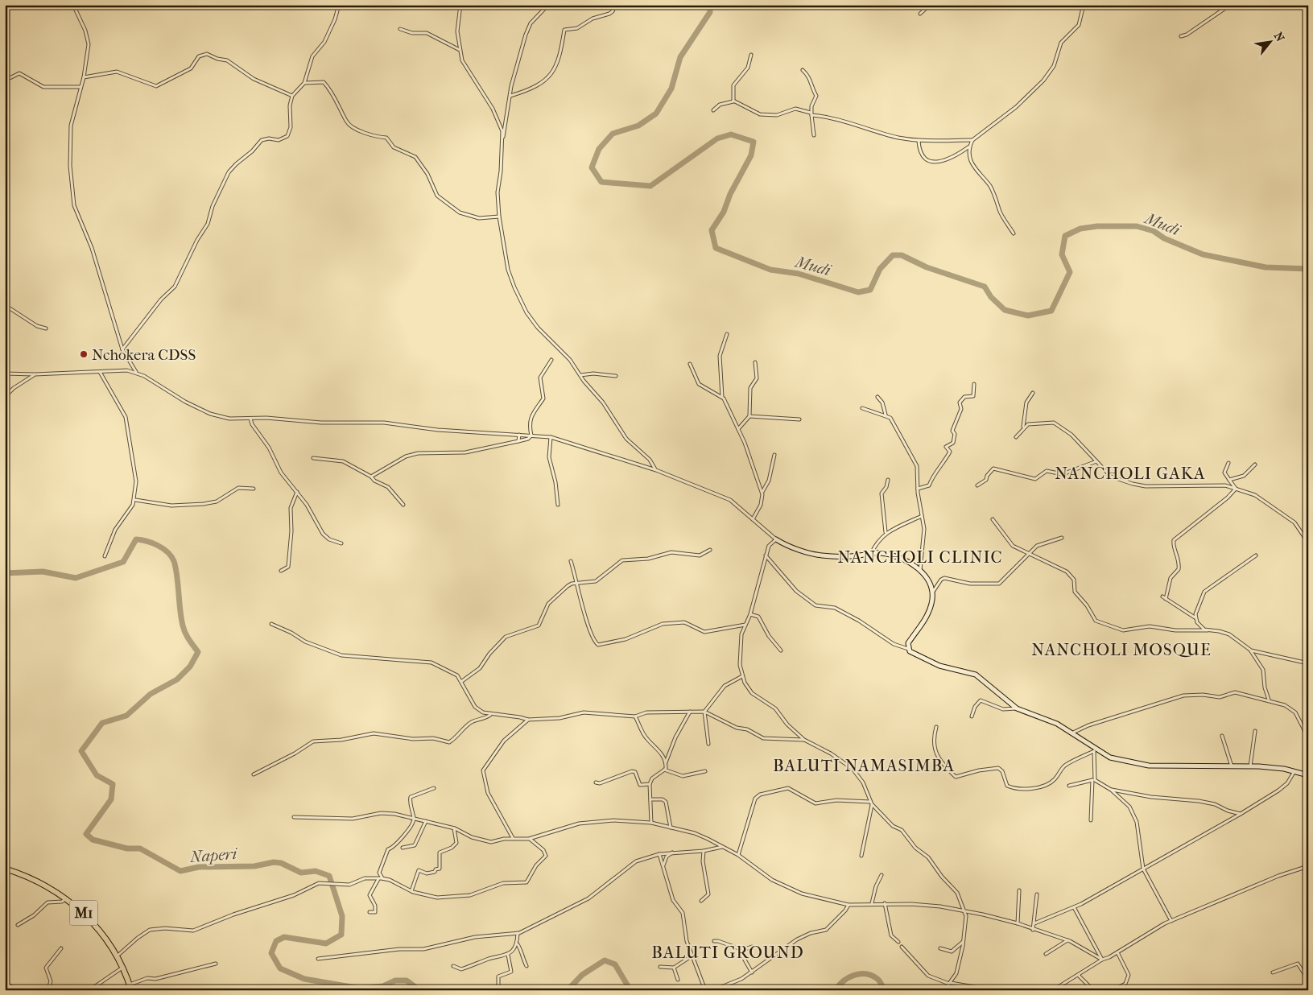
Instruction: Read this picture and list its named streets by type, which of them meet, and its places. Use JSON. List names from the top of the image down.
{
  "streets": {
    "highway": ["M1"]
  },
  "districts": [
    "NANCHOLI GAKA",
    "NANCHOLI CLINIC",
    "NANCHOLI MOSQUE",
    "BALUTI NAMASIMBA",
    "BALUTI GROUND"
  ],
  "water": ["Mudi", "Naperi"],
  "places": ["Nchokera CDSS"],
  "north": "top right"
}
